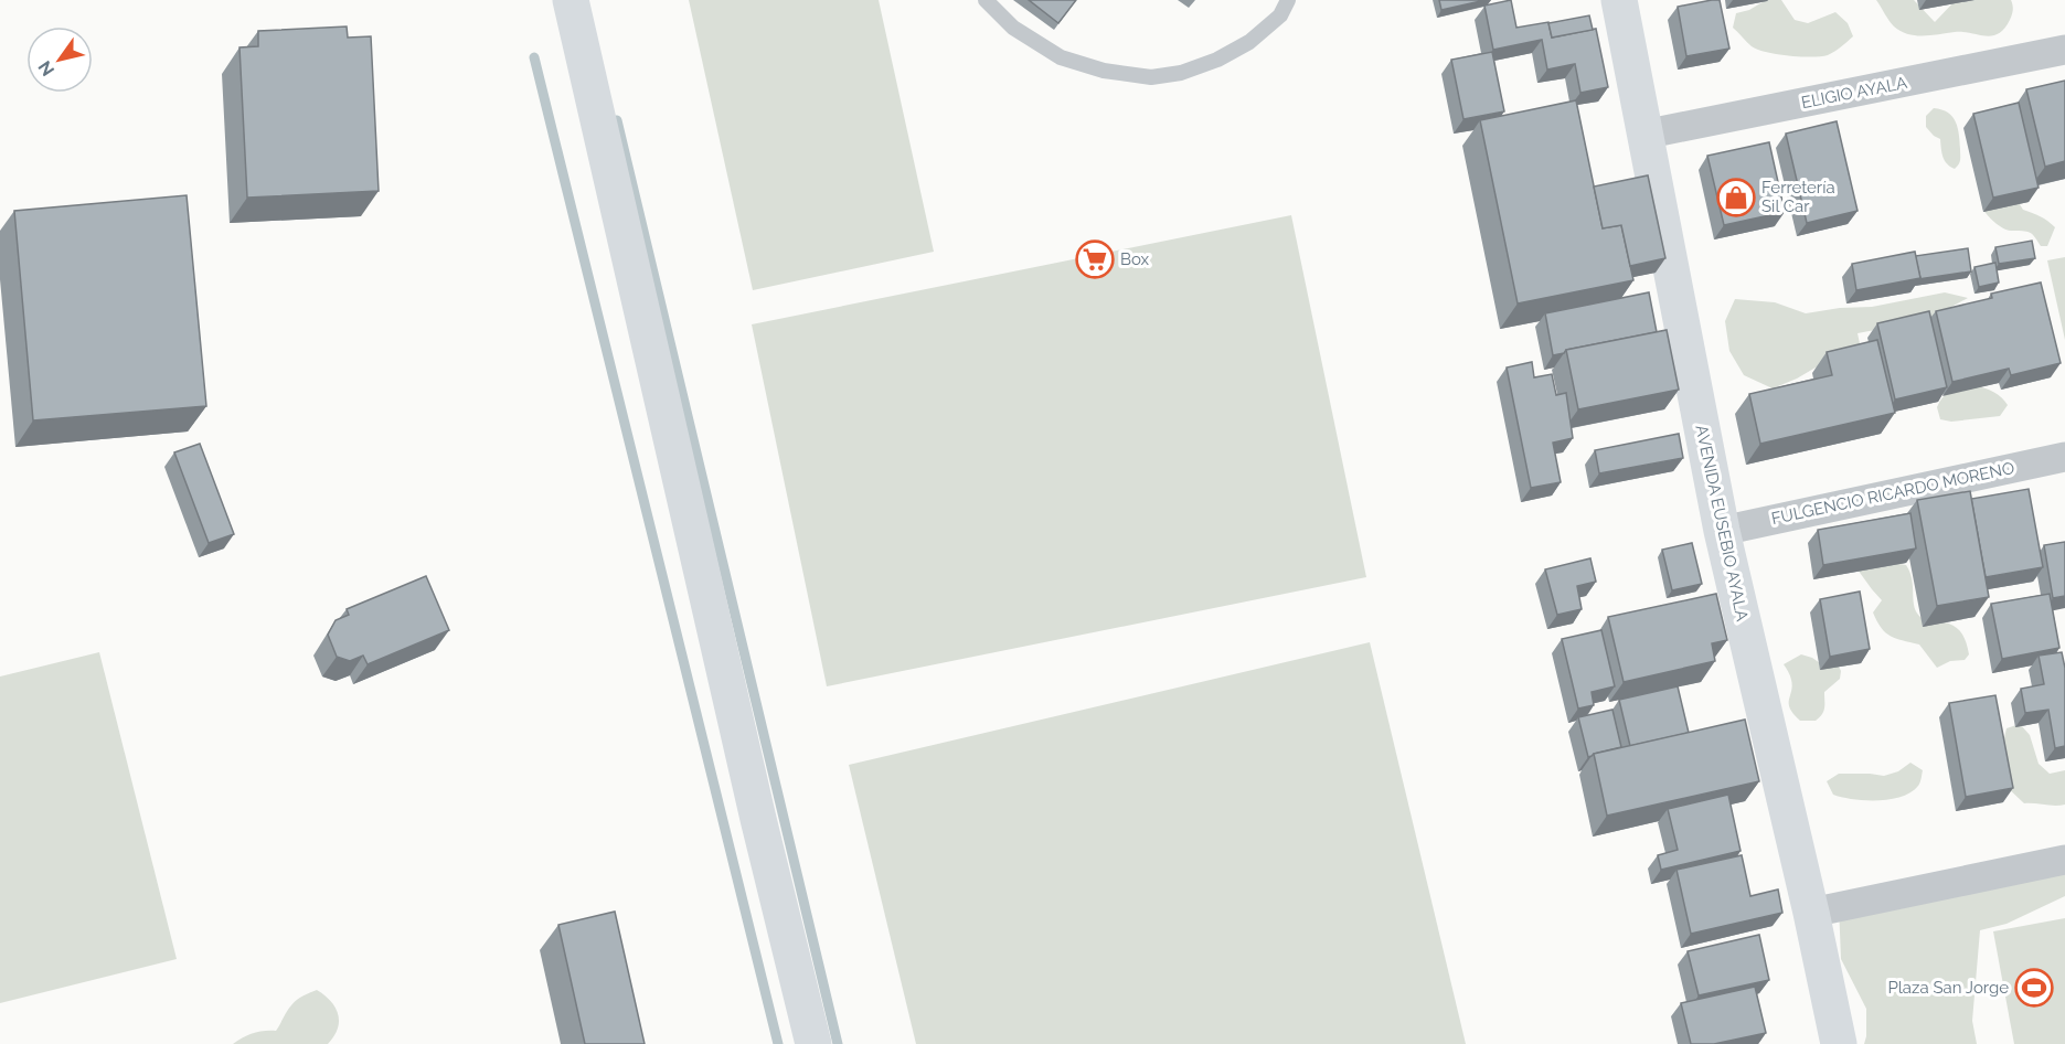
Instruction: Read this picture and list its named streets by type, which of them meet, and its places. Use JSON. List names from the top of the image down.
{
  "streets": {
    "street": ["ELIGIO AYALA", "FULGENCIO RICARDO MORENO", "AVENIDA EUSEBIO AYALA"]
  },
  "crossings": [
    ["ELIGIO AYALA", "AVENIDA EUSEBIO AYALA"],
    ["FULGENCIO RICARDO MORENO", "AVENIDA EUSEBIO AYALA"]
  ],
  "places": {
    "shop": ["Ferretería Sil Car"],
    "supermarket": ["Box"],
    "sports": ["Plaza San Jorge"]
  },
  "north": "bottom left"
}
